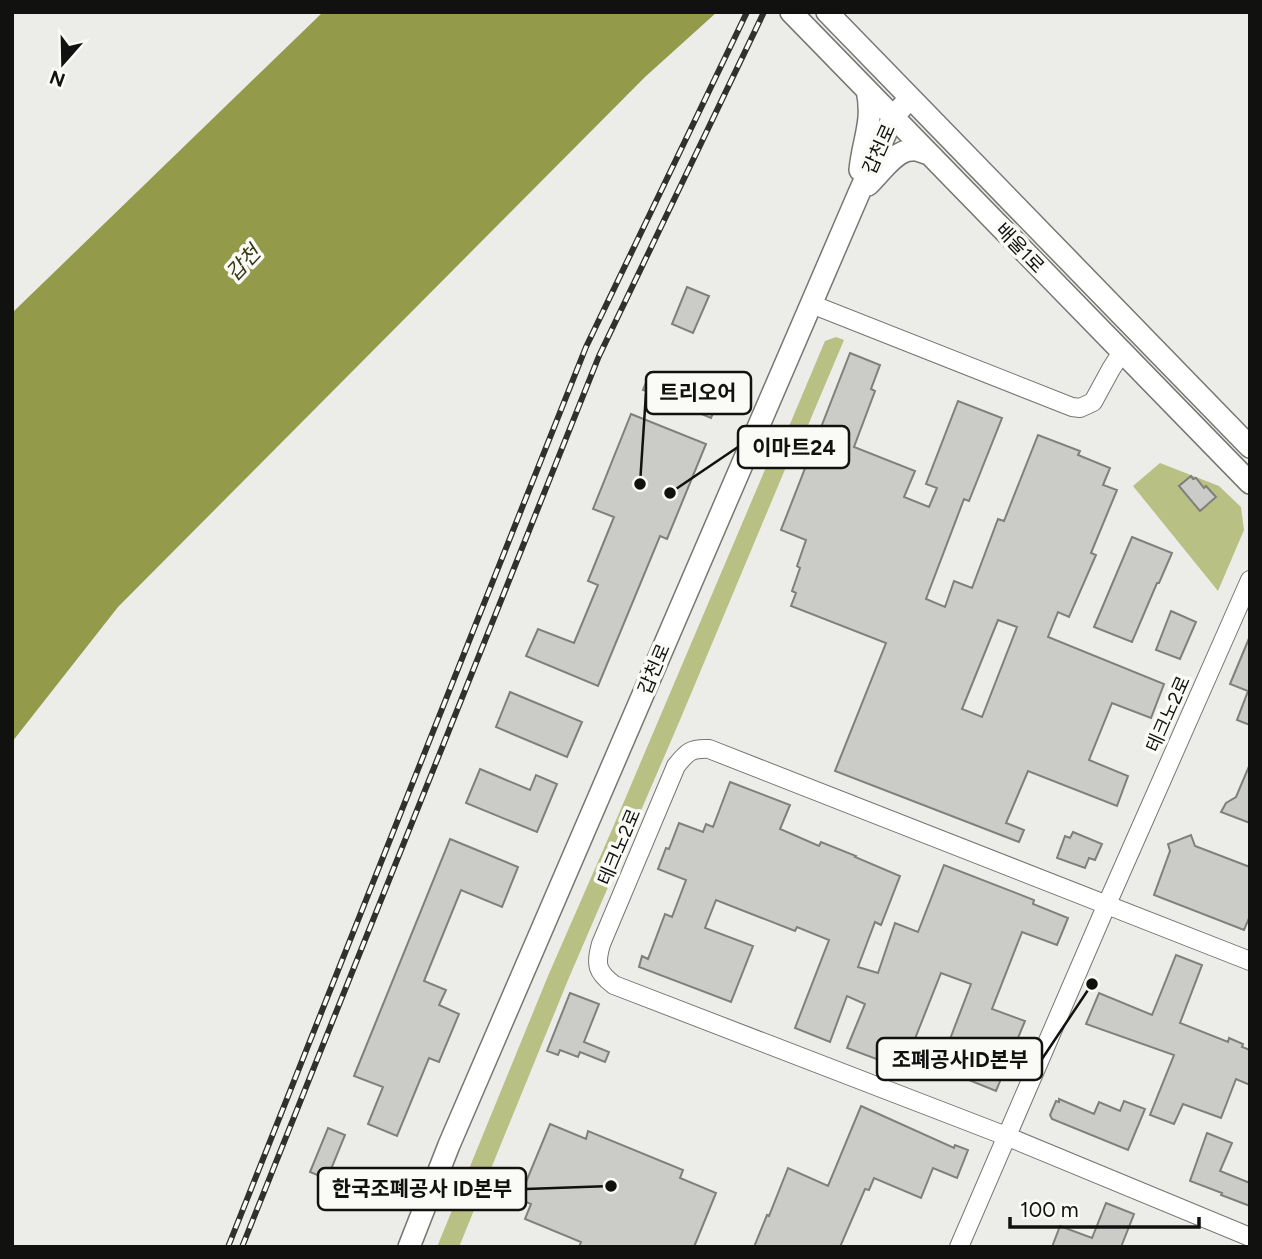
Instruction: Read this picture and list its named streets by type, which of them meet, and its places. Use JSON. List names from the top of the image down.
{
  "streets": {
    "main road": ["갑천로", "배울1로"],
    "street": ["테크노2로"]
  },
  "crossings": [
    ["갑천로", "배울1로"]
  ],
  "water": ["갑천"],
  "places": [
    "트리오어",
    "이마트24",
    "조폐공사ID본부",
    "한국조폐공사 ID본부"
  ],
  "scale_bar": "100 m",
  "north": "bottom"
}
